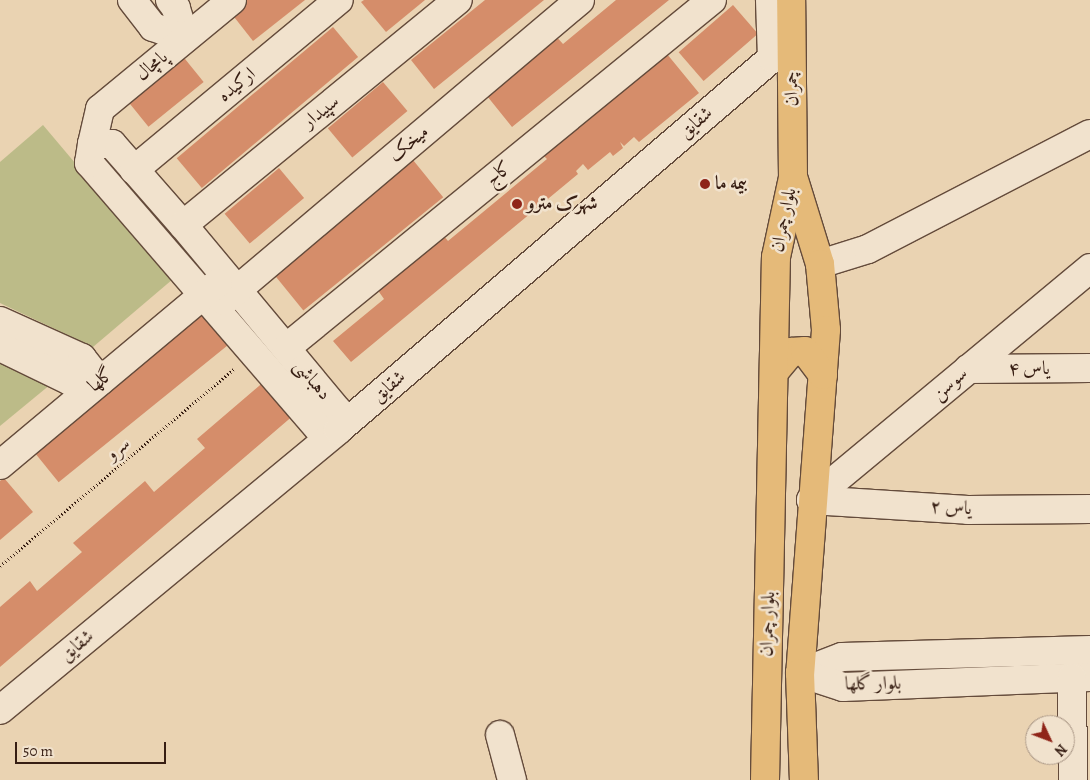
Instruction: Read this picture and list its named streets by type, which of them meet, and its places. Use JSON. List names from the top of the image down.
{
  "streets": {
    "main road": ["چمران", "بلوار چمران"],
    "street": [
      "پامچال",
      "ارکیده",
      "سپیدار",
      "شقایق",
      "میخک",
      "کاج",
      "یاس ۴",
      "گلها",
      "دهباشی",
      "سوسن",
      "یاس ۲",
      "بلوار گلها"
    ],
    "path": ["سرو"]
  },
  "crossings": [
    ["پامچال", "دهباشی"],
    ["ارکیده", "دهباشی"],
    ["چمران", "بلوار چمران"],
    ["سپیدار", "دهباشی"],
    ["شقایق", "دهباشی"],
    ["میخک", "گلها"],
    ["میخک", "دهباشی"],
    ["کاج", "دهباشی"],
    ["بلوار چمران", "سوسن"],
    ["بلوار چمران", "یاس ۲"],
    ["بلوار چمران", "بلوار گلها"],
    ["یاس ۴", "سوسن"],
    ["گلها", "دهباشی"],
    ["دهباشی", "سرو"],
    ["سوسن", "یاس ۲"]
  ],
  "places": ["بیمه ما", "شهرک مترو"],
  "scale_bar": "50 m",
  "north": "bottom right"
}
